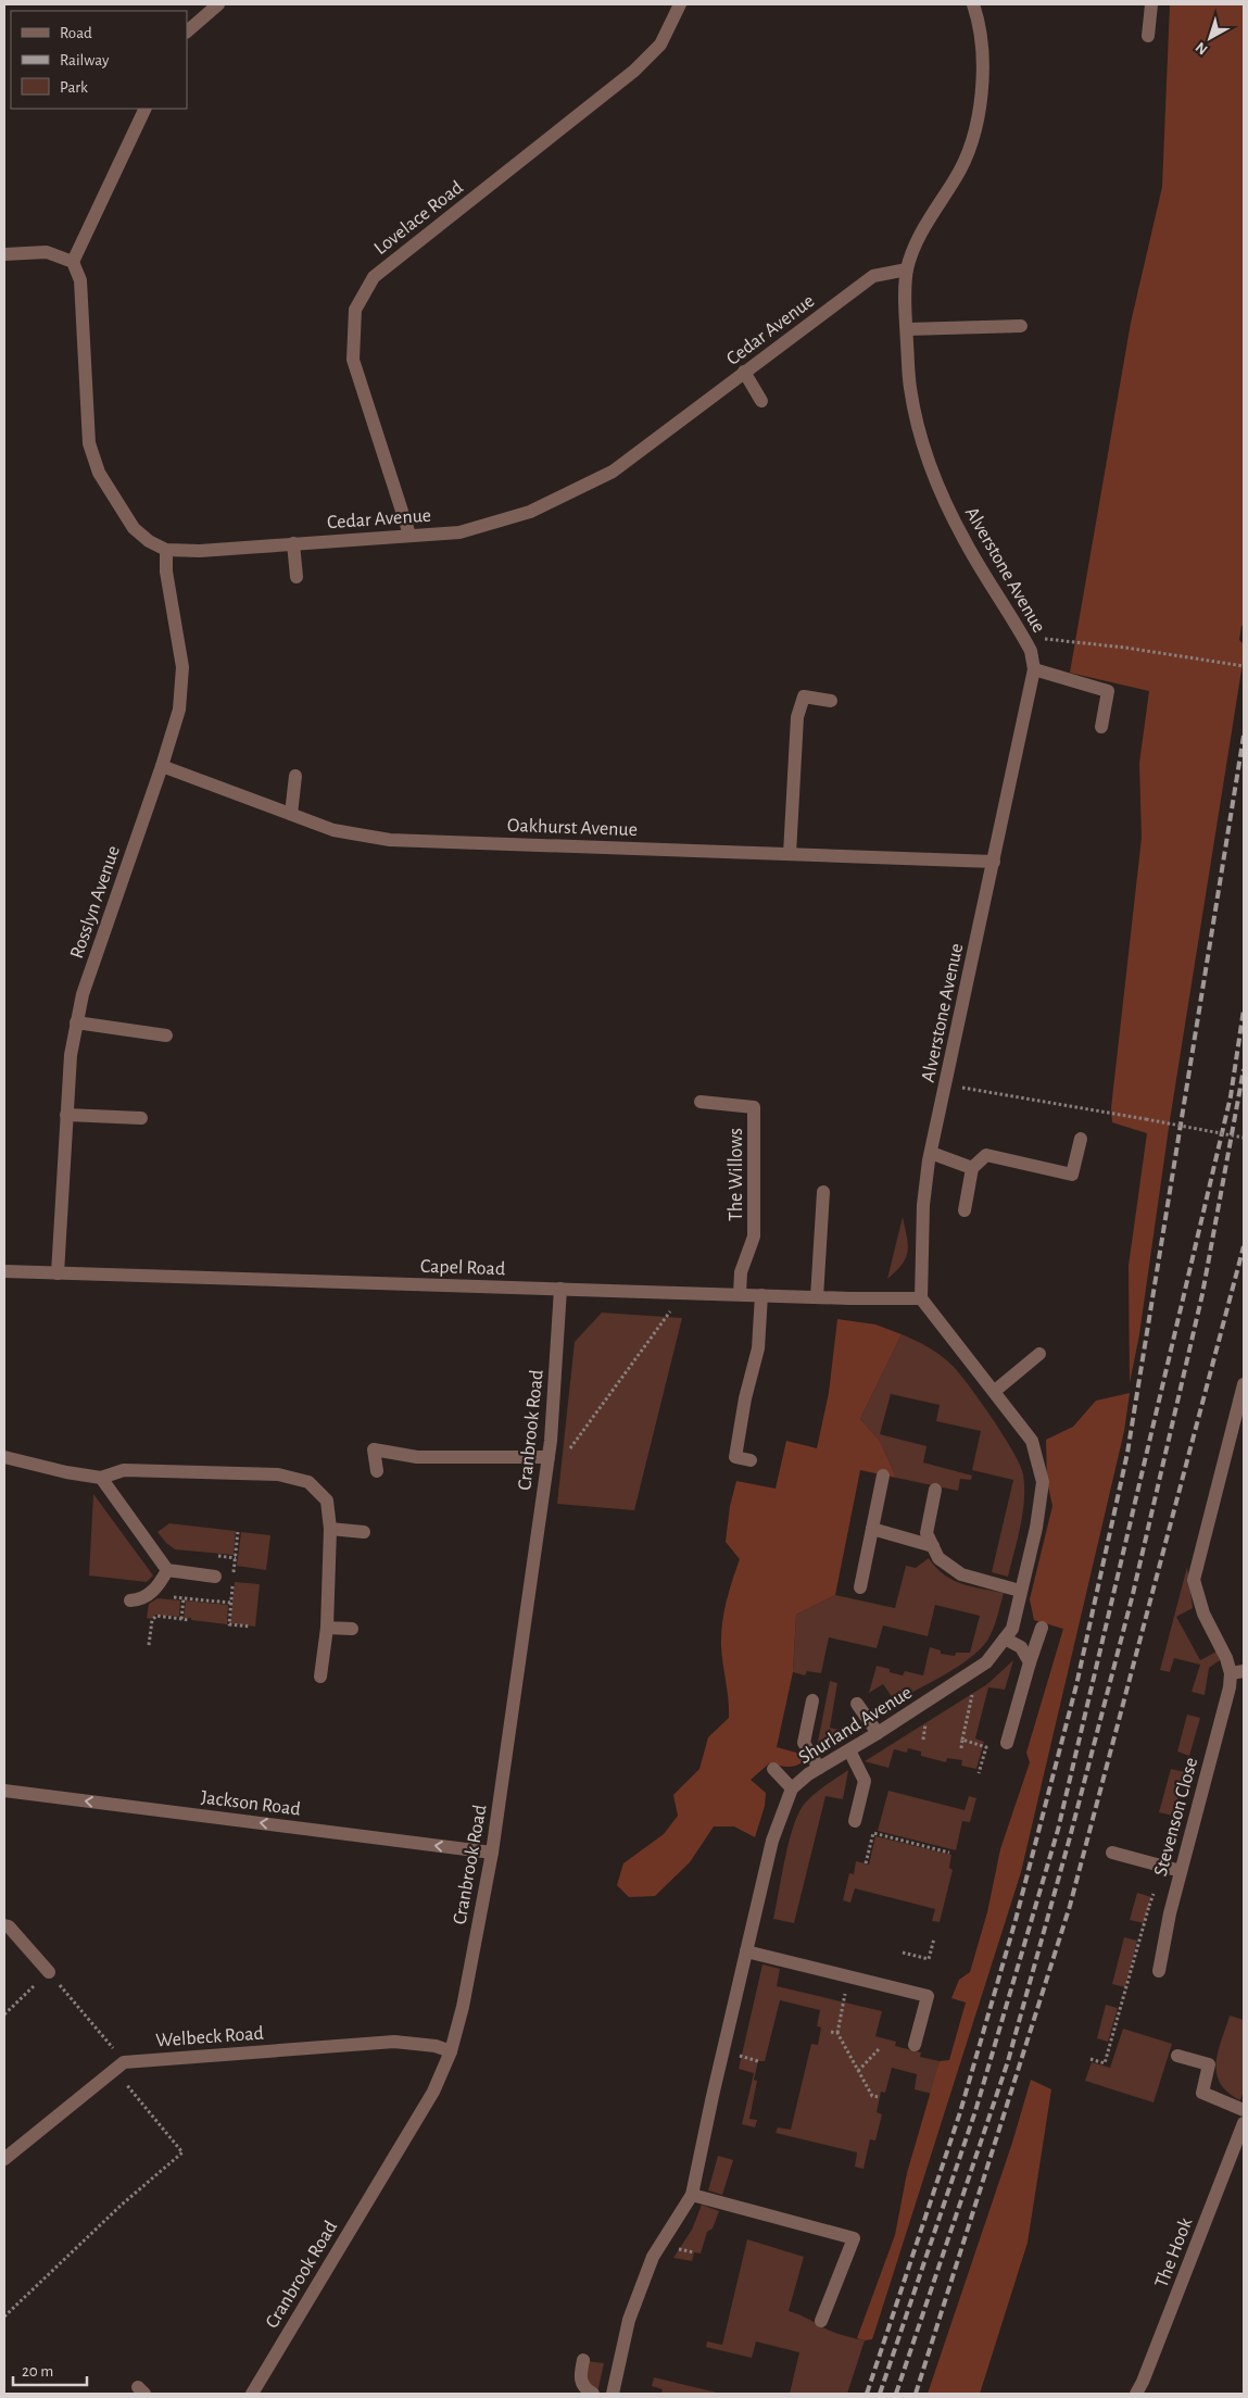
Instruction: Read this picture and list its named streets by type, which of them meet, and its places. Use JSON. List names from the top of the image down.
{
  "streets": {
    "street": [
      "Lovelace Road",
      "Cedar Avenue",
      "Alverstone Avenue",
      "Oakhurst Avenue",
      "Rosslyn Avenue",
      "The Willows",
      "Capel Road",
      "Cranbrook Road",
      "Shurland Avenue",
      "Jackson Road",
      "Stevenson Close",
      "Welbeck Road",
      "The Hook"
    ]
  },
  "crossings": [
    ["Lovelace Road", "Cedar Avenue"],
    ["Cedar Avenue", "Alverstone Avenue"],
    ["Cedar Avenue", "Rosslyn Avenue"],
    ["Alverstone Avenue", "Oakhurst Avenue"],
    ["Alverstone Avenue", "Capel Road"],
    ["Alverstone Avenue", "Shurland Avenue"],
    ["Oakhurst Avenue", "Rosslyn Avenue"],
    ["Rosslyn Avenue", "Capel Road"],
    ["The Willows", "Capel Road"],
    ["Capel Road", "Cranbrook Road"],
    ["Capel Road", "Shurland Avenue"],
    ["Cranbrook Road", "Jackson Road"],
    ["Cranbrook Road", "Welbeck Road"]
  ],
  "one_way": ["Jackson Road"],
  "legend": ["Road", "Railway", "Park"],
  "scale_bar": "20 m",
  "north": "bottom left"
}
